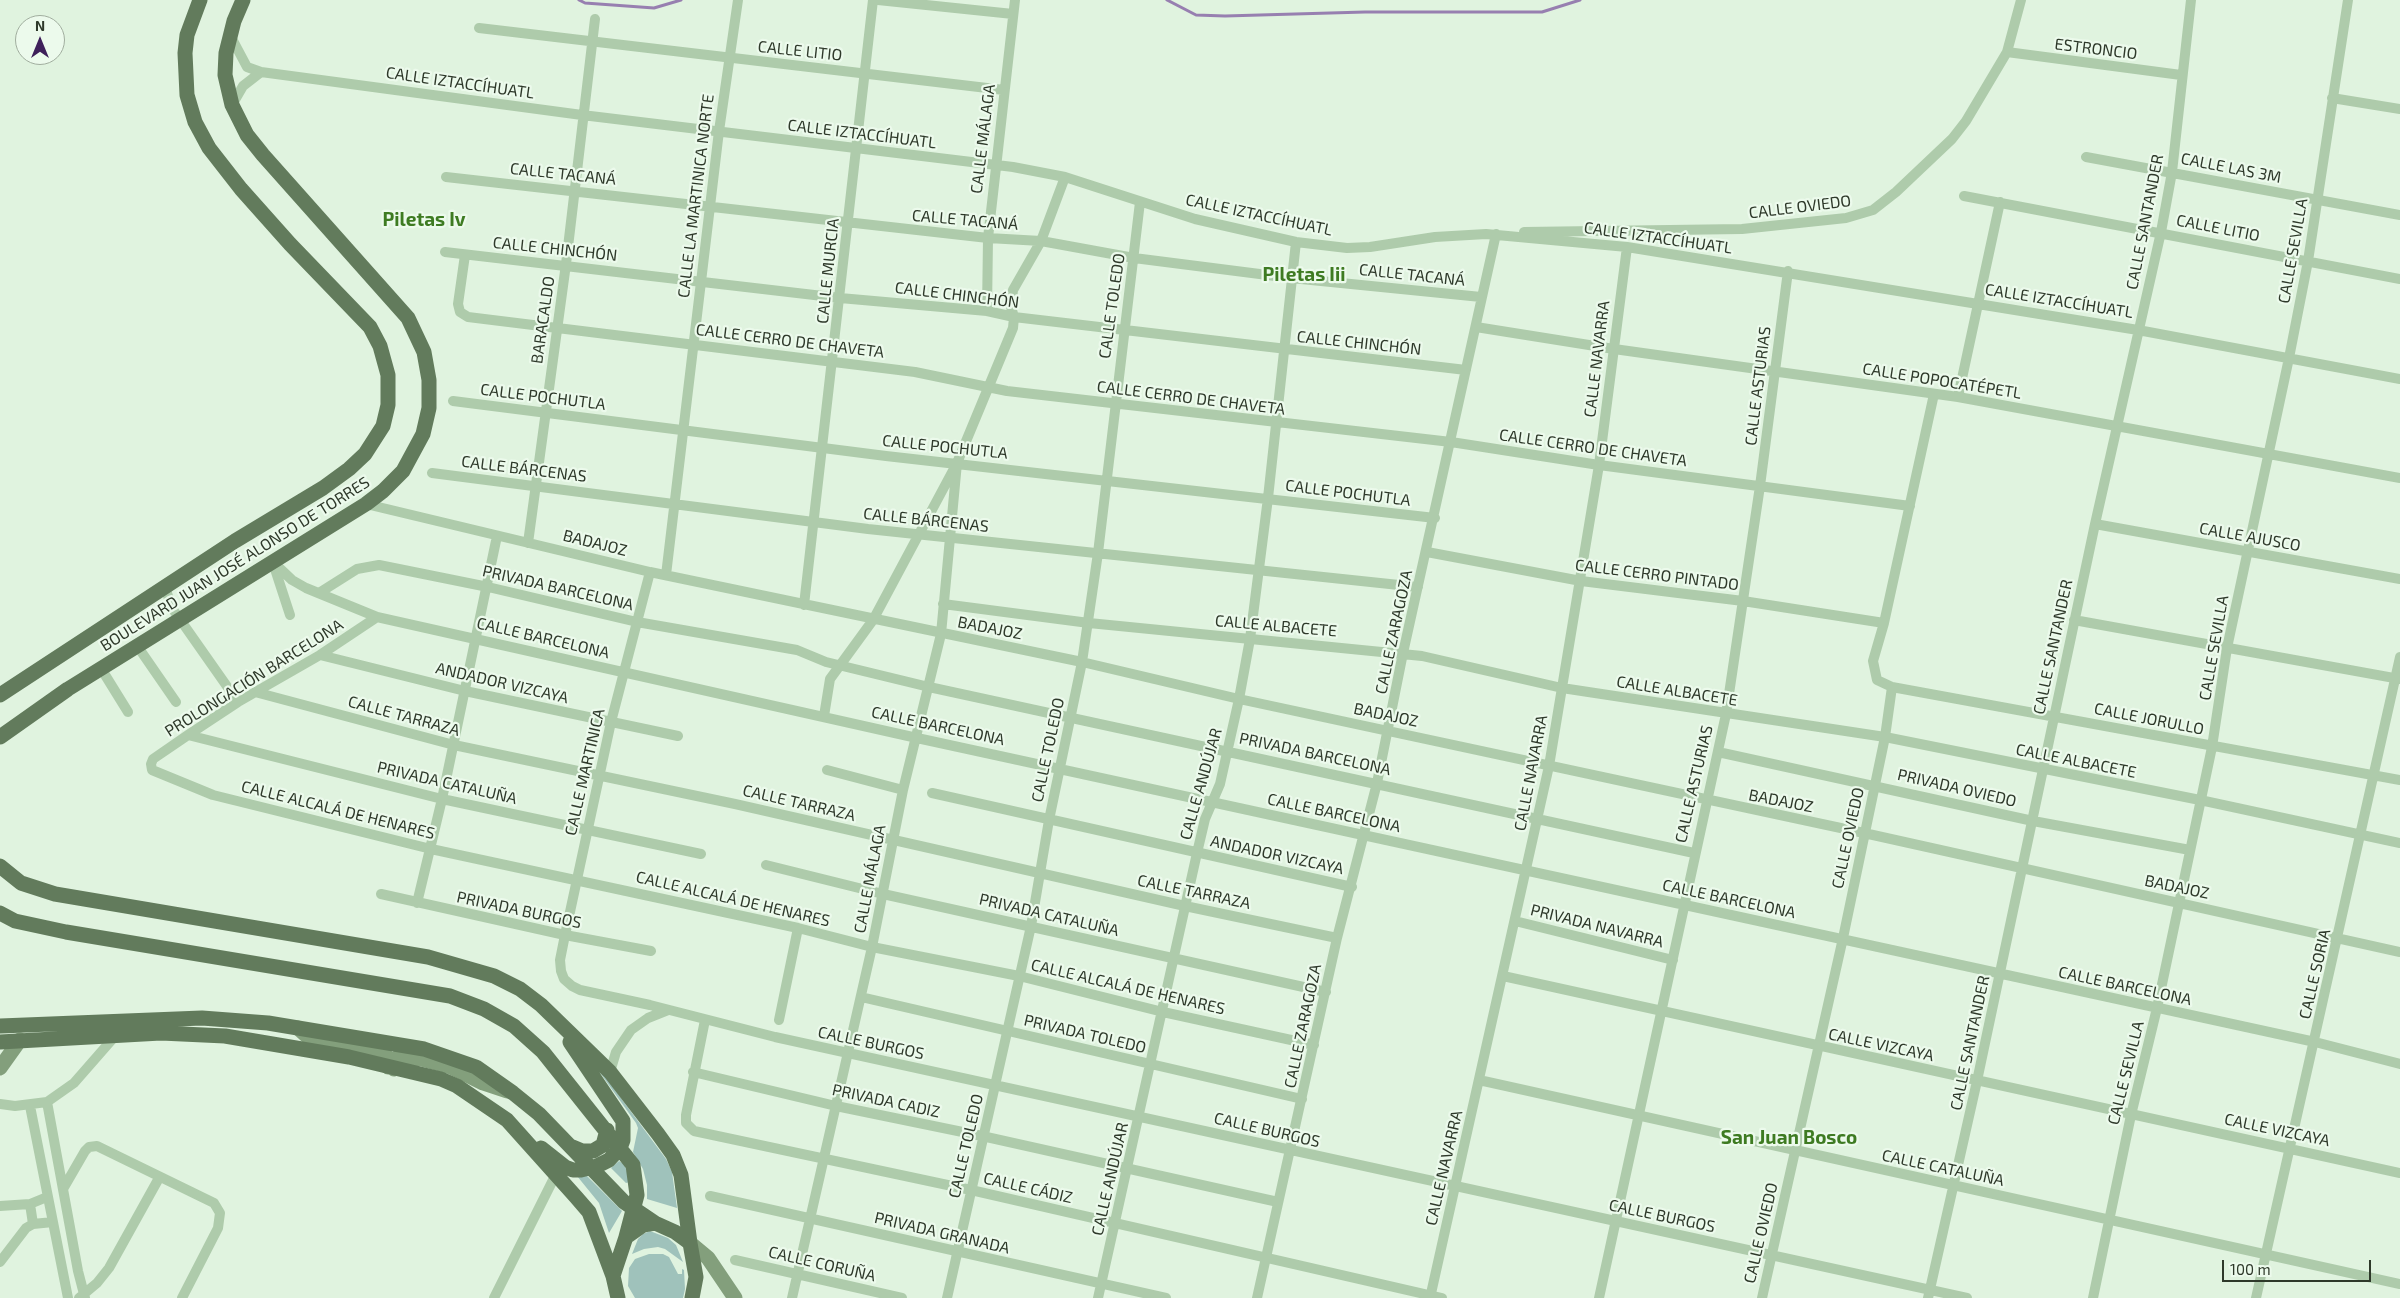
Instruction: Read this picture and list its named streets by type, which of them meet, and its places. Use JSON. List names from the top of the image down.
{
  "streets": {
    "main road": ["BOULEVARD JUAN JOSÉ ALONSO DE TORRES"],
    "street": [
      "ESTRONCIO",
      "CALLE LITIO",
      "CALLE IZTACCÍHUATL",
      "CALLE MÁLAGA",
      "CALLE LAS 3M",
      "CALLE TACANÁ",
      "CALLE LA MARTINICA NORTE",
      "CALLE OVIEDO",
      "CALLE SANTANDER",
      "CALLE CHINCHÓN",
      "CALLE SEVILLA",
      "CALLE MURCIA",
      "CALLE TOLEDO",
      "BARACALDO",
      "CALLE CERRO DE CHAVETA",
      "CALLE NAVARRA",
      "CALLE POPOCATÉPETL",
      "CALLE ASTURIAS",
      "CALLE POCHUTLA",
      "CALLE BÁRCENAS",
      "CALLE AJUSCO",
      "BADAJOZ",
      "CALLE CERRO PINTADO",
      "PRIVADA BARCELONA",
      "CALLE ALBACETE",
      "CALLE ZARAGOZA",
      "CALLE BARCELONA",
      "PROLONGACIÓN BARCELONA",
      "ANDADOR VIZCAYA",
      "CALLE TARRAZA",
      "CALLE JORULLO",
      "CALLE MARTINICA",
      "PRIVADA CATALUÑA",
      "CALLE ANDÚJAR",
      "PRIVADA OVIEDO",
      "CALLE ALCALÁ DE HENARES",
      "PRIVADA BURGOS",
      "PRIVADA NAVARRA",
      "CALLE SORIA",
      "PRIVADA TOLEDO",
      "CALLE BURGOS",
      "CALLE VIZCAYA",
      "PRIVADA CADIZ",
      "CALLE CATALUÑA",
      "CALLE CÁDIZ",
      "PRIVADA GRANADA",
      "CALLE CORUÑA"
    ]
  },
  "crossings": [
    ["ESTRONCIO", "CALLE OVIEDO"],
    ["ESTRONCIO", "CALLE SANTANDER"],
    ["CALLE LITIO", "CALLE MÁLAGA"],
    ["CALLE LITIO", "CALLE LA MARTINICA NORTE"],
    ["CALLE LITIO", "CALLE SANTANDER"],
    ["CALLE LITIO", "CALLE SEVILLA"],
    ["CALLE LITIO", "CALLE MURCIA"],
    ["CALLE LITIO", "BARACALDO"],
    ["CALLE IZTACCÍHUATL", "CALLE MÁLAGA"],
    ["CALLE IZTACCÍHUATL", "CALLE LA MARTINICA NORTE"],
    ["CALLE IZTACCÍHUATL", "CALLE OVIEDO"],
    ["CALLE IZTACCÍHUATL", "CALLE SANTANDER"],
    ["CALLE IZTACCÍHUATL", "CALLE SEVILLA"],
    ["CALLE IZTACCÍHUATL", "CALLE MURCIA"],
    ["CALLE IZTACCÍHUATL", "CALLE TOLEDO"],
    ["CALLE IZTACCÍHUATL", "BARACALDO"],
    ["CALLE IZTACCÍHUATL", "CALLE NAVARRA"],
    ["CALLE IZTACCÍHUATL", "CALLE ASTURIAS"],
    ["CALLE IZTACCÍHUATL", "CALLE ZARAGOZA"],
    ["CALLE IZTACCÍHUATL", "CALLE ANDÚJAR"],
    ["CALLE MÁLAGA", "CALLE TACANÁ"],
    ["CALLE MÁLAGA", "CALLE CHINCHÓN"],
    ["CALLE MÁLAGA", "CALLE POCHUTLA"],
    ["CALLE MÁLAGA", "CALLE BÁRCENAS"],
    ["CALLE MÁLAGA", "BADAJOZ"],
    ["CALLE MÁLAGA", "PRIVADA BARCELONA"],
    ["CALLE MÁLAGA", "CALLE ALBACETE"],
    ["CALLE MÁLAGA", "CALLE BARCELONA"],
    ["CALLE MÁLAGA", "CALLE TARRAZA"],
    ["CALLE MÁLAGA", "PRIVADA CATALUÑA"],
    ["CALLE MÁLAGA", "CALLE ALCALÁ DE HENARES"],
    ["CALLE MÁLAGA", "PRIVADA TOLEDO"],
    ["CALLE MÁLAGA", "CALLE BURGOS"],
    ["CALLE MÁLAGA", "PRIVADA CADIZ"],
    ["CALLE MÁLAGA", "CALLE CÁDIZ"],
    ["CALLE MÁLAGA", "PRIVADA GRANADA"],
    ["CALLE MÁLAGA", "CALLE CORUÑA"],
    ["CALLE LAS 3M", "CALLE SANTANDER"],
    ["CALLE LAS 3M", "CALLE SEVILLA"],
    ["CALLE TACANÁ", "CALLE LA MARTINICA NORTE"],
    ["CALLE TACANÁ", "CALLE MURCIA"],
    ["CALLE TACANÁ", "CALLE TOLEDO"],
    ["CALLE TACANÁ", "BARACALDO"],
    ["CALLE TACANÁ", "CALLE ZARAGOZA"],
    ["CALLE TACANÁ", "CALLE ANDÚJAR"],
    ["CALLE LA MARTINICA NORTE", "CALLE CHINCHÓN"],
    ["CALLE LA MARTINICA NORTE", "CALLE CERRO DE CHAVETA"],
    ["CALLE LA MARTINICA NORTE", "CALLE POCHUTLA"],
    ["CALLE LA MARTINICA NORTE", "CALLE BÁRCENAS"],
    ["CALLE LA MARTINICA NORTE", "BADAJOZ"],
    ["CALLE OVIEDO", "BADAJOZ"],
    ["CALLE OVIEDO", "CALLE ALBACETE"],
    ["CALLE OVIEDO", "CALLE ZARAGOZA"],
    ["CALLE OVIEDO", "CALLE BARCELONA"],
    ["CALLE OVIEDO", "CALLE JORULLO"],
    ["CALLE OVIEDO", "PRIVADA OVIEDO"],
    ["CALLE OVIEDO", "CALLE BURGOS"],
    ["CALLE OVIEDO", "CALLE VIZCAYA"],
    ["CALLE OVIEDO", "CALLE CATALUÑA"],
    ["CALLE SANTANDER", "CALLE POPOCATÉPETL"],
    ["CALLE SANTANDER", "CALLE AJUSCO"],
    ["CALLE SANTANDER", "BADAJOZ"],
    ["CALLE SANTANDER", "CALLE ALBACETE"],
    ["CALLE SANTANDER", "CALLE BARCELONA"],
    ["CALLE SANTANDER", "CALLE JORULLO"],
    ["CALLE SANTANDER", "PRIVADA OVIEDO"],
    ["CALLE SANTANDER", "CALLE BURGOS"],
    ["CALLE SANTANDER", "CALLE VIZCAYA"],
    ["CALLE SANTANDER", "CALLE CATALUÑA"],
    ["CALLE CHINCHÓN", "CALLE MURCIA"],
    ["CALLE CHINCHÓN", "CALLE TOLEDO"],
    ["CALLE CHINCHÓN", "BARACALDO"],
    ["CALLE CHINCHÓN", "CALLE CERRO DE CHAVETA"],
    ["CALLE CHINCHÓN", "CALLE ZARAGOZA"],
    ["CALLE CHINCHÓN", "CALLE ANDÚJAR"],
    ["CALLE SEVILLA", "CALLE POPOCATÉPETL"],
    ["CALLE SEVILLA", "CALLE AJUSCO"],
    ["CALLE SEVILLA", "BADAJOZ"],
    ["CALLE SEVILLA", "CALLE ALBACETE"],
    ["CALLE SEVILLA", "CALLE BARCELONA"],
    ["CALLE SEVILLA", "CALLE JORULLO"],
    ["CALLE SEVILLA", "PRIVADA OVIEDO"],
    ["CALLE SEVILLA", "CALLE VIZCAYA"],
    ["CALLE SEVILLA", "CALLE CATALUÑA"],
    ["CALLE MURCIA", "CALLE CERRO DE CHAVETA"],
    ["CALLE MURCIA", "CALLE POCHUTLA"],
    ["CALLE MURCIA", "CALLE BÁRCENAS"],
    ["CALLE MURCIA", "BADAJOZ"],
    ["CALLE TOLEDO", "CALLE CERRO DE CHAVETA"],
    ["CALLE TOLEDO", "CALLE POCHUTLA"],
    ["CALLE TOLEDO", "CALLE BÁRCENAS"],
    ["CALLE TOLEDO", "BADAJOZ"],
    ["CALLE TOLEDO", "PRIVADA BARCELONA"],
    ["CALLE TOLEDO", "CALLE ALBACETE"],
    ["CALLE TOLEDO", "CALLE BARCELONA"],
    ["CALLE TOLEDO", "ANDADOR VIZCAYA"],
    ["CALLE TOLEDO", "CALLE TARRAZA"],
    ["CALLE TOLEDO", "PRIVADA CATALUÑA"],
    ["CALLE TOLEDO", "CALLE ALCALÁ DE HENARES"],
    ["CALLE TOLEDO", "PRIVADA TOLEDO"],
    ["CALLE TOLEDO", "CALLE BURGOS"],
    ["CALLE TOLEDO", "PRIVADA CADIZ"],
    ["CALLE TOLEDO", "CALLE CÁDIZ"],
    ["CALLE TOLEDO", "PRIVADA GRANADA"],
    ["BARACALDO", "CALLE CERRO DE CHAVETA"],
    ["BARACALDO", "CALLE POCHUTLA"],
    ["BARACALDO", "CALLE BÁRCENAS"],
    ["BARACALDO", "BADAJOZ"],
    ["CALLE CERRO DE CHAVETA", "CALLE NAVARRA"],
    ["CALLE CERRO DE CHAVETA", "CALLE ASTURIAS"],
    ["CALLE CERRO DE CHAVETA", "CALLE ZARAGOZA"],
    ["CALLE CERRO DE CHAVETA", "CALLE ANDÚJAR"],
    ["CALLE NAVARRA", "CALLE POPOCATÉPETL"],
    ["CALLE NAVARRA", "BADAJOZ"],
    ["CALLE NAVARRA", "CALLE CERRO PINTADO"],
    ["CALLE NAVARRA", "PRIVADA BARCELONA"],
    ["CALLE NAVARRA", "CALLE ALBACETE"],
    ["CALLE NAVARRA", "CALLE BARCELONA"],
    ["CALLE NAVARRA", "PRIVADA NAVARRA"],
    ["CALLE NAVARRA", "CALLE BURGOS"],
    ["CALLE NAVARRA", "CALLE VIZCAYA"],
    ["CALLE NAVARRA", "CALLE CATALUÑA"],
    ["CALLE NAVARRA", "CALLE CÁDIZ"],
    ["CALLE POPOCATÉPETL", "CALLE ASTURIAS"],
    ["CALLE POPOCATÉPETL", "CALLE ZARAGOZA"],
    ["CALLE ASTURIAS", "BADAJOZ"],
    ["CALLE ASTURIAS", "CALLE CERRO PINTADO"],
    ["CALLE ASTURIAS", "PRIVADA BARCELONA"],
    ["CALLE ASTURIAS", "CALLE ALBACETE"],
    ["CALLE ASTURIAS", "CALLE BARCELONA"],
    ["CALLE ASTURIAS", "PRIVADA OVIEDO"],
    ["CALLE ASTURIAS", "PRIVADA NAVARRA"],
    ["CALLE ASTURIAS", "CALLE BURGOS"],
    ["CALLE ASTURIAS", "CALLE VIZCAYA"],
    ["CALLE ASTURIAS", "CALLE CATALUÑA"],
    ["CALLE POCHUTLA", "CALLE ZARAGOZA"],
    ["CALLE POCHUTLA", "CALLE ANDÚJAR"],
    ["CALLE BÁRCENAS", "CALLE ZARAGOZA"],
    ["CALLE BÁRCENAS", "CALLE ANDÚJAR"],
    ["BADAJOZ", "BOULEVARD JUAN JOSÉ ALONSO DE TORRES"],
    ["BADAJOZ", "CALLE ZARAGOZA"],
    ["BADAJOZ", "CALLE MARTINICA"],
    ["BADAJOZ", "CALLE ANDÚJAR"],
    ["BADAJOZ", "CALLE SORIA"],
    ["BOULEVARD JUAN JOSÉ ALONSO DE TORRES", "CALLE BARCELONA"],
    ["CALLE CERRO PINTADO", "CALLE ZARAGOZA"],
    ["PRIVADA BARCELONA", "CALLE ZARAGOZA"],
    ["PRIVADA BARCELONA", "CALLE BARCELONA"],
    ["PRIVADA BARCELONA", "CALLE MARTINICA"],
    ["PRIVADA BARCELONA", "CALLE ANDÚJAR"],
    ["CALLE ALBACETE", "CALLE ZARAGOZA"],
    ["CALLE ALBACETE", "CALLE ANDÚJAR"],
    ["CALLE ALBACETE", "CALLE SORIA"],
    ["CALLE ZARAGOZA", "CALLE BARCELONA"],
    ["CALLE ZARAGOZA", "ANDADOR VIZCAYA"],
    ["CALLE ZARAGOZA", "CALLE TARRAZA"],
    ["CALLE ZARAGOZA", "PRIVADA CATALUÑA"],
    ["CALLE ZARAGOZA", "CALLE ALCALÁ DE HENARES"],
    ["CALLE ZARAGOZA", "PRIVADA TOLEDO"],
    ["CALLE ZARAGOZA", "CALLE BURGOS"],
    ["CALLE ZARAGOZA", "PRIVADA CADIZ"],
    ["CALLE ZARAGOZA", "CALLE CÁDIZ"],
    ["CALLE BARCELONA", "PROLONGACIÓN BARCELONA"],
    ["CALLE BARCELONA", "CALLE MARTINICA"],
    ["CALLE BARCELONA", "CALLE ANDÚJAR"],
    ["CALLE BARCELONA", "CALLE SORIA"],
    ["PROLONGACIÓN BARCELONA", "ANDADOR VIZCAYA"],
    ["PROLONGACIÓN BARCELONA", "CALLE TARRAZA"],
    ["PROLONGACIÓN BARCELONA", "PRIVADA CATALUÑA"],
    ["PROLONGACIÓN BARCELONA", "CALLE ALCALÁ DE HENARES"],
    ["ANDADOR VIZCAYA", "CALLE MARTINICA"],
    ["ANDADOR VIZCAYA", "CALLE ANDÚJAR"],
    ["CALLE TARRAZA", "CALLE MARTINICA"],
    ["CALLE TARRAZA", "CALLE ANDÚJAR"],
    ["CALLE JORULLO", "CALLE SORIA"],
    ["CALLE MARTINICA", "PRIVADA CATALUÑA"],
    ["CALLE MARTINICA", "CALLE ALCALÁ DE HENARES"],
    ["CALLE MARTINICA", "PRIVADA BURGOS"],
    ["CALLE MARTINICA", "CALLE BURGOS"],
    ["PRIVADA CATALUÑA", "CALLE ANDÚJAR"],
    ["CALLE ANDÚJAR", "CALLE ALCALÁ DE HENARES"],
    ["CALLE ANDÚJAR", "PRIVADA TOLEDO"],
    ["CALLE ANDÚJAR", "CALLE BURGOS"],
    ["CALLE ANDÚJAR", "PRIVADA CADIZ"],
    ["CALLE ANDÚJAR", "CALLE CÁDIZ"],
    ["CALLE ANDÚJAR", "PRIVADA GRANADA"],
    ["CALLE SORIA", "CALLE VIZCAYA"],
    ["CALLE SORIA", "CALLE CATALUÑA"],
    ["PRIVADA CADIZ", "CALLE CÁDIZ"]
  ],
  "districts": ["Piletas Iv", "Piletas Iii", "San Juan Bosco"],
  "scale_bar": "100 m",
  "north": "top"
}
